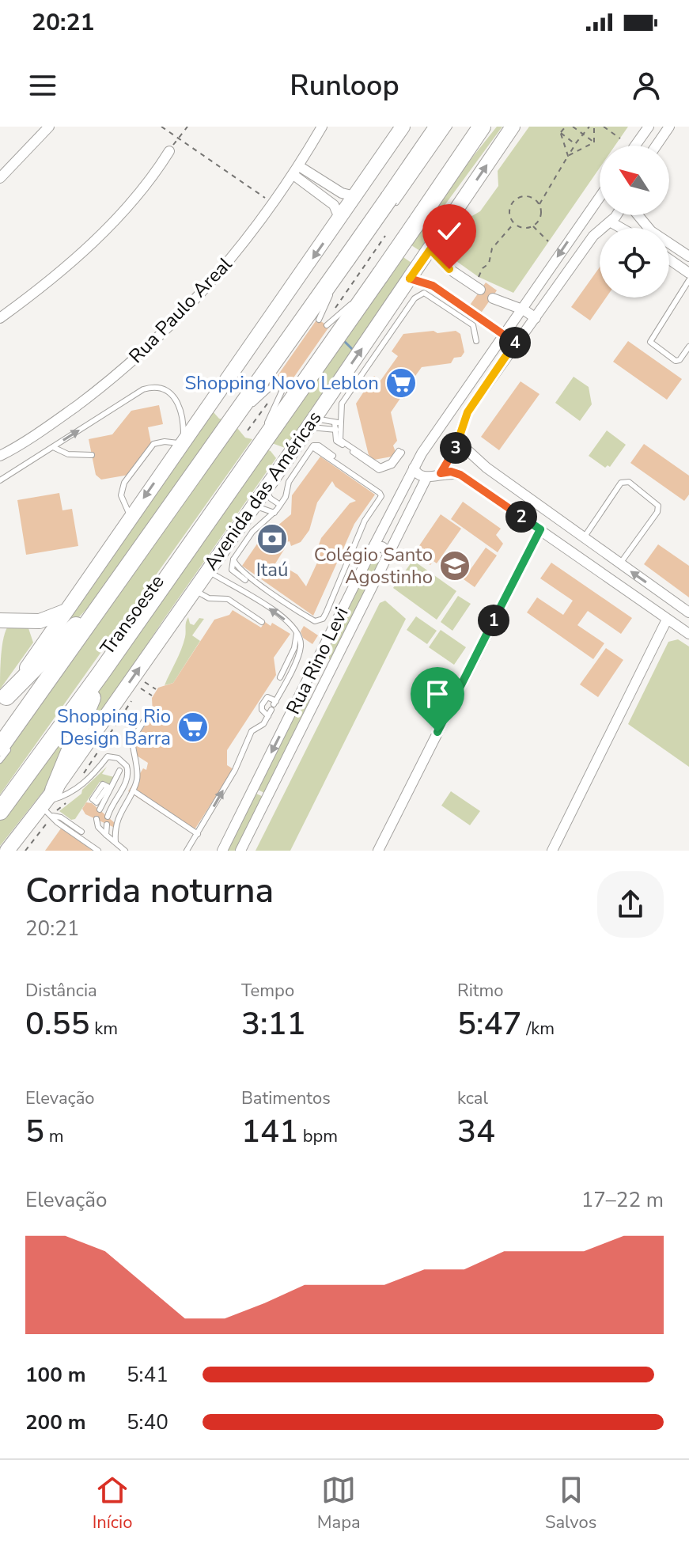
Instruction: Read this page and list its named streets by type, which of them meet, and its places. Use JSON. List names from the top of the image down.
{
  "streets": {
    "highway": ["Avenida das Américas"],
    "street": ["Rua Paulo Areal", "Rua Rino Levi"],
    "lane": ["Transoeste"]
  },
  "crossings": [
    ["Avenida das Américas", "Transoeste"]
  ],
  "places": {
    "supermarket": ["Shopping Novo Leblon", "Shopping Rio Design Barra"],
    "bank": ["Itaú"],
    "school or university": ["Colégio Santo Agostinho"]
  },
  "north": "top left",
  "page": {
    "status": "20:21",
    "header": "Runloop",
    "pins": [
      "4",
      "3",
      "2",
      "1"
    ],
    "heading": ["Corrida noturna", "20:21"],
    "stats": [
      ["Distância", "0.55 km"],
      ["Tempo", "3:11"],
      ["Ritmo", "5:47 /km"],
      ["Elevação", "5 m"],
      ["Batimentos", "141 bpm"],
      ["kcal", "34"]
    ],
    "chart": ["Elevação", "17–22 m"],
    "list": [
      {
        "name": "100 m",
        "note": "5:41"
      },
      {
        "name": "200 m",
        "note": "5:40"
      }
    ],
    "tabs": ["Início", "Mapa", "Salvos"]
  }
}
